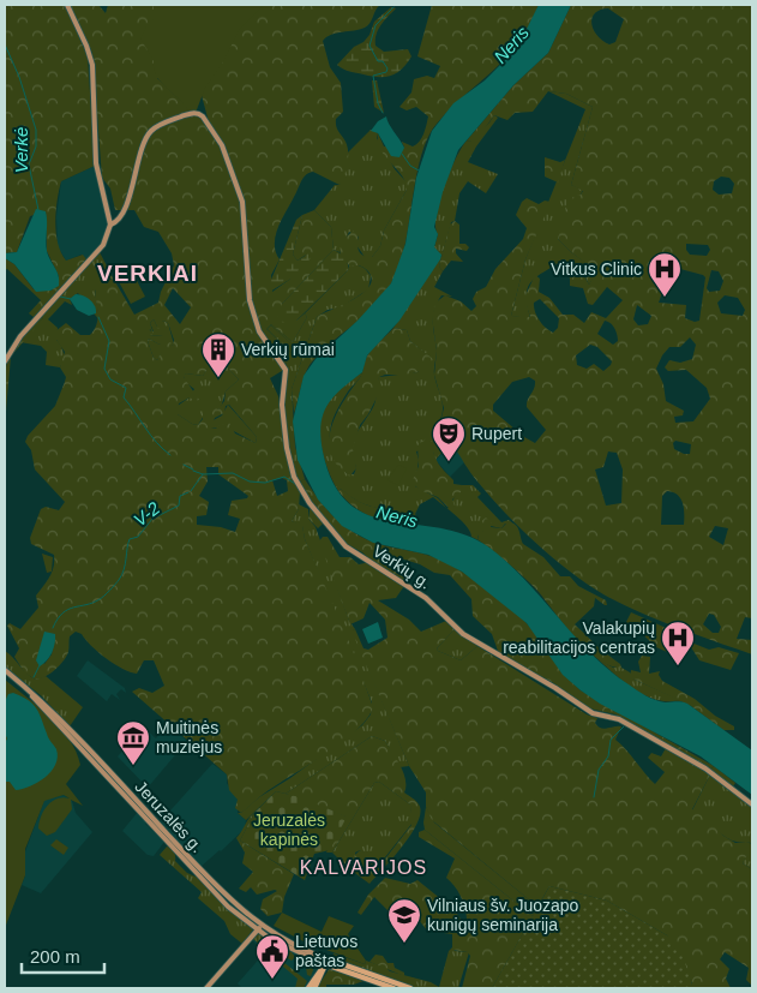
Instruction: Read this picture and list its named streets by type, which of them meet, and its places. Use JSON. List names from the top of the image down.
{
  "streets": {
    "main road": ["Verkių g.", "Jeruzalės g."]
  },
  "districts": ["VERKIAI", "KALVARIJOS"],
  "water": ["Neris", "Verkė", "V-2"],
  "parks": ["Jeruzalės kapinės"],
  "places": {
    "hospital": ["Vitkus Clinic", "Valakupių reabilitacijos centras"],
    "building": ["Verkių rūmai"],
    "theatre": ["Rupert"],
    "museum": ["Muitinės muziejus"],
    "school or university": ["Vilniaus šv. Juozapo kunigų seminarija"],
    "public building": ["Lietuvos paštas"]
  },
  "scale_bar": "200 m"
}
